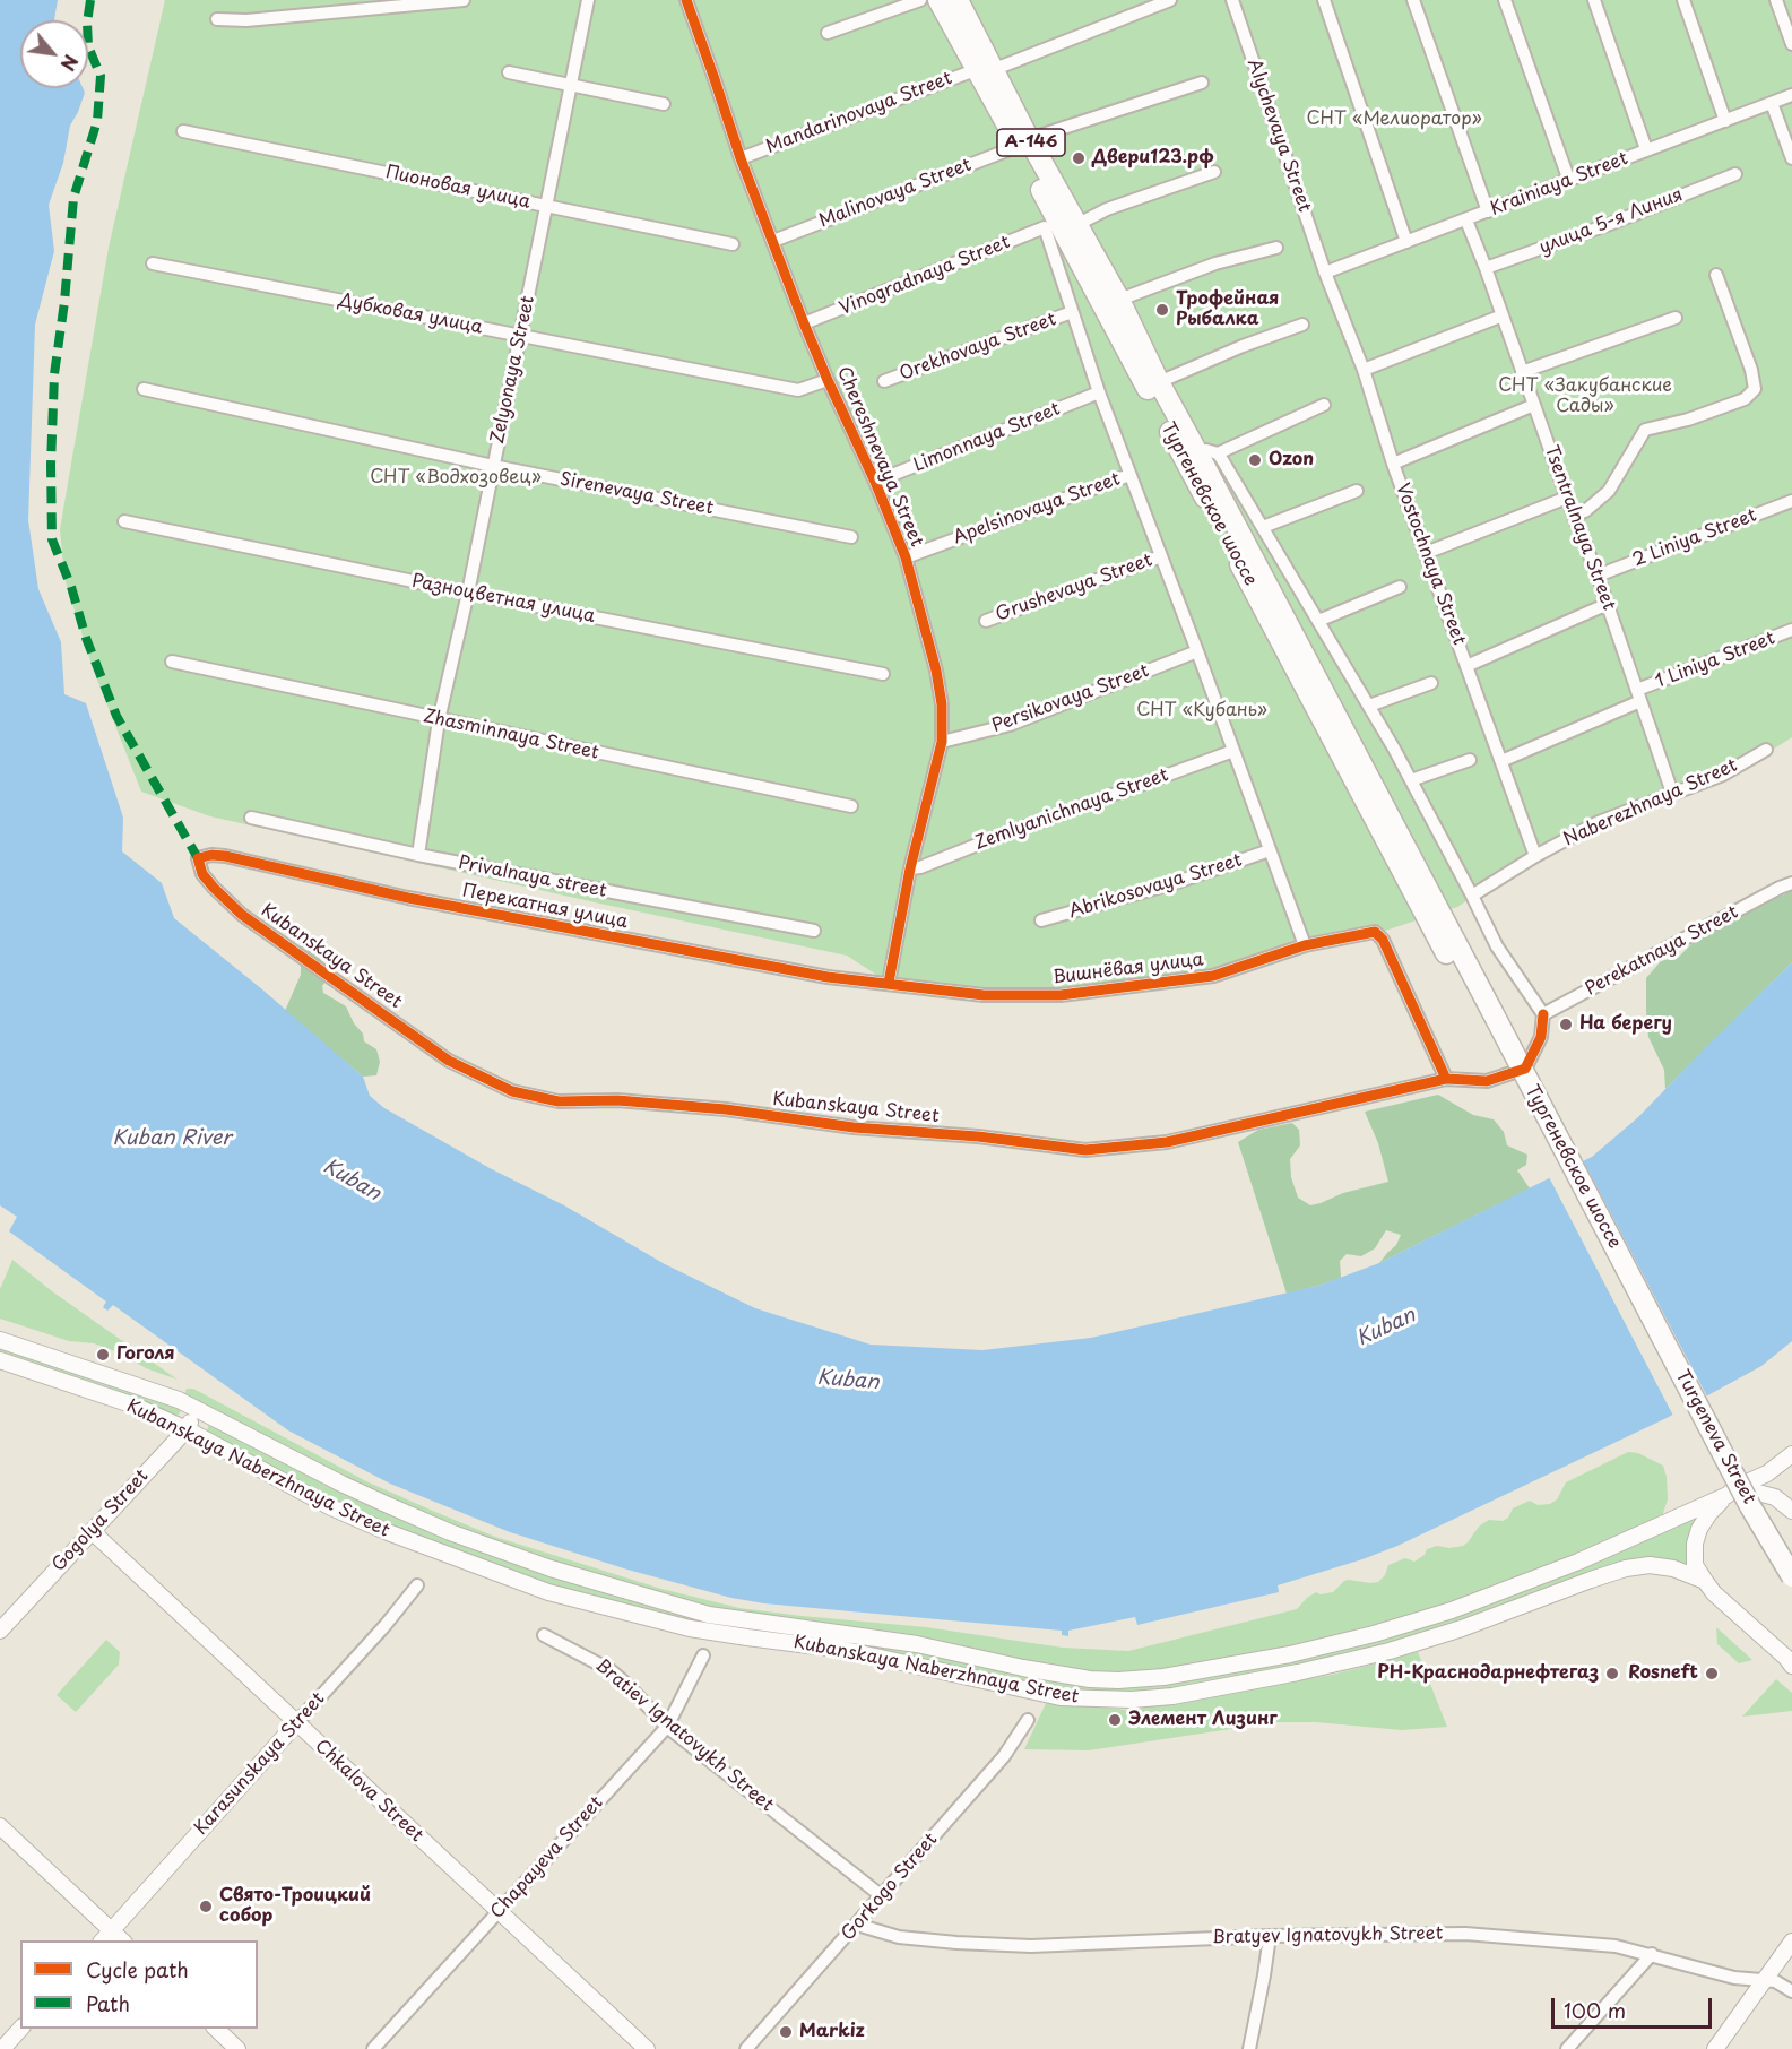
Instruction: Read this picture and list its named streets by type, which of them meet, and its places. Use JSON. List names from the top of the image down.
{
  "streets": {
    "highway": ["А-146", "Тургеневское шоссе", "Turgeneva Street"],
    "main road": [
      "Kubanskaya Naberzhnaya Street",
      "Gogolya Street",
      "Karasunskaya Street",
      "Chkalova Street"
    ],
    "street": [
      "Mandarinovaya Street",
      "Alychevaya Street",
      "Krainiaya Street",
      "Пионовая улица",
      "Malinovaya Street",
      "улица 5-я Линия",
      "Vinogradnaya Street",
      "Дубковая улица",
      "Orekhovaya Street",
      "Zelyonaya Street",
      "Limonnaya Street",
      "Chereshnevaya Street",
      "Sirenevaya Street",
      "Apelsinovaya Street",
      "Tsentralnaya Street",
      "2 Liniya Street",
      "Vostochnaya Street",
      "Grushevaya Street",
      "Разноцветная улица",
      "1 Liniya Street",
      "Persikovaya Street",
      "Zhasminnaya Street",
      "Naberezhnaya Street",
      "Zemlyanichnaya Street",
      "Privalnaya street",
      "Abrikosovaya Street",
      "Перекатная улица",
      "Perekatnaya Street",
      "Kubanskaya Street",
      "Вишнёвая улица",
      "Bratiev Ignatovykh Street",
      "Chapayeva Street",
      "Gorkogo Street",
      "Bratyev Ignatovykh Street"
    ]
  },
  "crossings": [
    ["Mandarinovaya Street", "Chereshnevaya Street"],
    ["Mandarinovaya Street", "Тургеневское шоссе"],
    ["Alychevaya Street", "Krainiaya Street"],
    ["Alychevaya Street", "Vostochnaya Street"],
    ["Krainiaya Street", "Tsentralnaya Street"],
    ["Krainiaya Street", "Vostochnaya Street"],
    ["Пионовая улица", "Zelyonaya Street"],
    ["Malinovaya Street", "Chereshnevaya Street"],
    ["Malinovaya Street", "Тургеневское шоссе"],
    ["улица 5-я Линия", "Tsentralnaya Street"],
    ["Vinogradnaya Street", "Chereshnevaya Street"],
    ["Vinogradnaya Street", "Тургеневское шоссе"],
    ["Дубковая улица", "Zelyonaya Street"],
    ["Дубковая улица", "Chereshnevaya Street"],
    ["Zelyonaya Street", "Sirenevaya Street"],
    ["Zelyonaya Street", "Разноцветная улица"],
    ["Zelyonaya Street", "Zhasminnaya Street"],
    ["Zelyonaya Street", "Privalnaya street"],
    ["Limonnaya Street", "Chereshnevaya Street"],
    ["Chereshnevaya Street", "Apelsinovaya Street"],
    ["Chereshnevaya Street", "Persikovaya Street"],
    ["Chereshnevaya Street", "Zemlyanichnaya Street"],
    ["Chereshnevaya Street", "Перекатная улица"],
    ["Chereshnevaya Street", "Вишнёвая улица"],
    ["Тургеневское шоссе", "Turgeneva Street"],
    ["Tsentralnaya Street", "2 Liniya Street"],
    ["Tsentralnaya Street", "1 Liniya Street"],
    ["Tsentralnaya Street", "Naberezhnaya Street"],
    ["Vostochnaya Street", "1 Liniya Street"],
    ["Vostochnaya Street", "Naberezhnaya Street"],
    ["Перекатная улица", "Kubanskaya Street"],
    ["Перекатная улица", "Вишнёвая улица"],
    ["Perekatnaya Street", "Kubanskaya Street"],
    ["Kubanskaya Street", "Вишнёвая улица"],
    ["Kubanskaya Naberzhnaya Street", "Gogolya Street"],
    ["Gogolya Street", "Chkalova Street"],
    ["Bratiev Ignatovykh Street", "Chapayeva Street"],
    ["Bratiev Ignatovykh Street", "Gorkogo Street"],
    ["Karasunskaya Street", "Chkalova Street"],
    ["Chkalova Street", "Chapayeva Street"],
    ["Gorkogo Street", "Bratyev Ignatovykh Street"]
  ],
  "water": ["Kuban River", "Kuban"],
  "parks": [
    "СНТ «Мелиоратор»",
    "СНТ «Закубанские Сады»",
    "СНТ «Водхозовец»",
    "СНТ «Кубань»"
  ],
  "places": [
    "Двери123.рф",
    "Трофейная Рыбалка",
    "Ozon",
    "На берегу",
    "Гоголя",
    "РН-Краснодарнефтегаз",
    "Rosneft",
    "Элемент Лизинг",
    "Свято-Троицкий собор",
    "Markiz"
  ],
  "legend": ["Cycle path", "Path"],
  "scale_bar": "100 m",
  "north": "bottom right"
}
